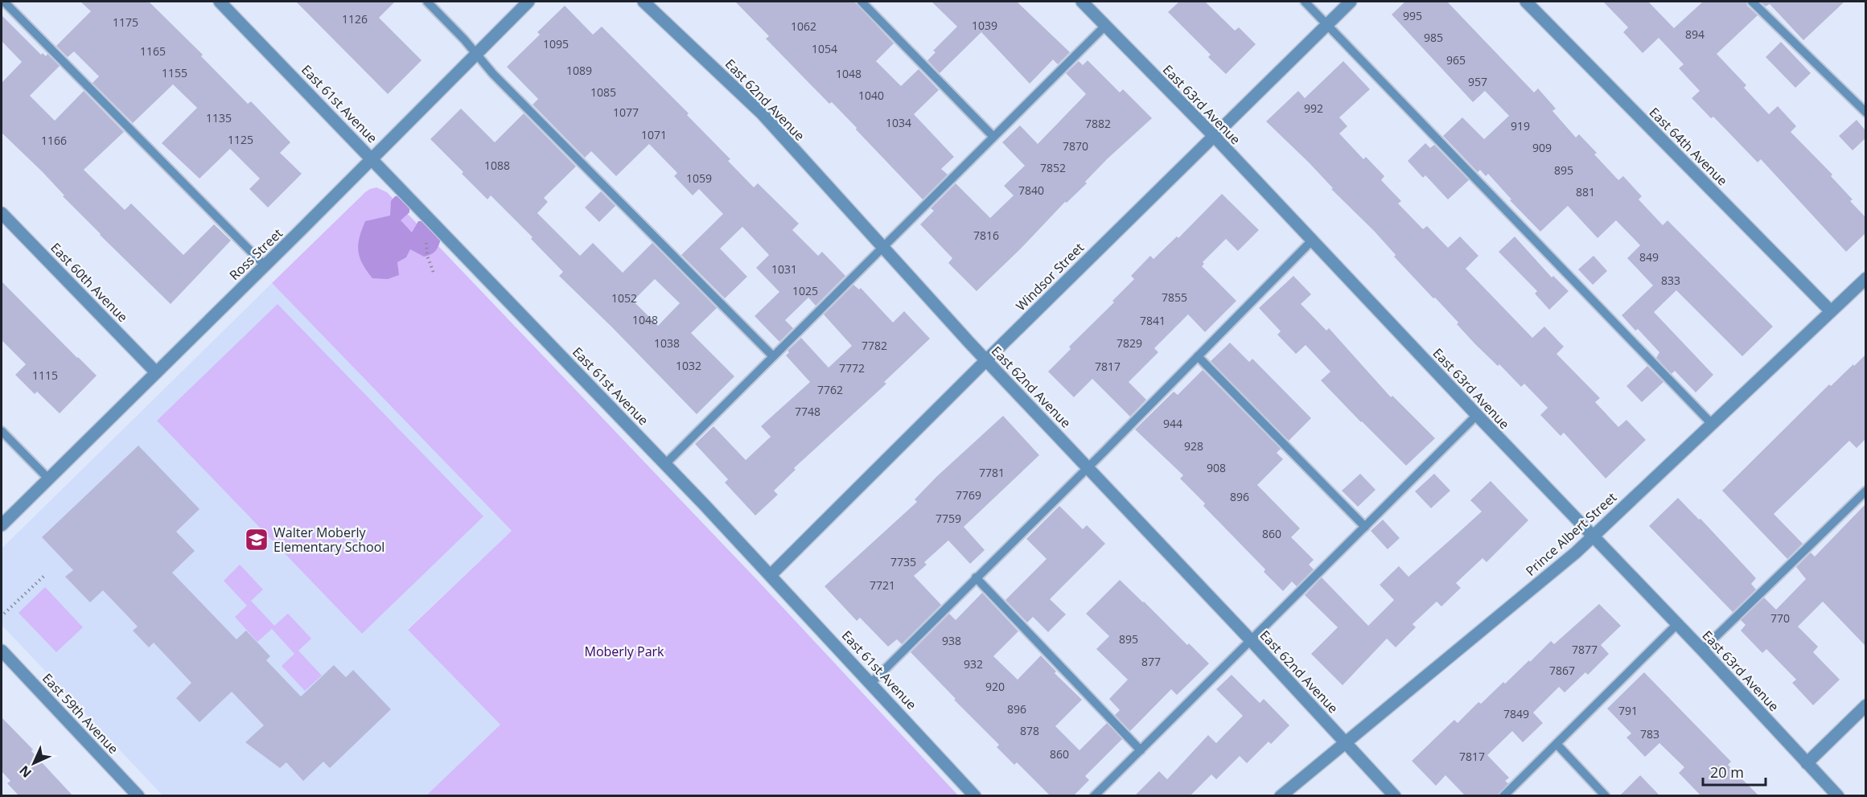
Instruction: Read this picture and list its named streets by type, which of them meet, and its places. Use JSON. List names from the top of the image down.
{
  "streets": {
    "street": [
      "East 62nd Avenue",
      "East 61st Avenue",
      "East 63rd Avenue",
      "East 64th Avenue",
      "Ross Street",
      "Windsor Street",
      "East 60th Avenue",
      "Prince Albert Street",
      "East 59th Avenue"
    ]
  },
  "crossings": [
    ["East 62nd Avenue", "Windsor Street"],
    ["East 62nd Avenue", "Prince Albert Street"],
    ["East 61st Avenue", "Ross Street"],
    ["East 61st Avenue", "Windsor Street"],
    ["East 63rd Avenue", "Windsor Street"],
    ["East 63rd Avenue", "Prince Albert Street"],
    ["East 64th Avenue", "Prince Albert Street"],
    ["Ross Street", "East 60th Avenue"]
  ],
  "parks": ["Moberly Park"],
  "places": {
    "school or university": ["Walter Moberly Elementary School"]
  },
  "house_numbers": [
    "995",
    "1126",
    "1175",
    "1039",
    "1062",
    "894",
    "985",
    "1095",
    "1054",
    "1165",
    "965",
    "1089",
    "1155",
    "1048",
    "957",
    "1085",
    "1040",
    "992",
    "1077",
    "1135",
    "1034",
    "7882",
    "919",
    "1071",
    "1125",
    "1166",
    "7870",
    "909",
    "1088",
    "7852",
    "895",
    "1059",
    "7840",
    "881",
    "7816",
    "849",
    "1031",
    "833",
    "1025",
    "7855",
    "1052",
    "1048",
    "7841",
    "1038",
    "7829",
    "7782",
    "1032",
    "7817",
    "7772",
    "1115",
    "7762",
    "7748",
    "944",
    "928",
    "908",
    "7781",
    "7769",
    "896",
    "7759",
    "860",
    "7735",
    "7721",
    "770",
    "895",
    "938",
    "7877",
    "877",
    "932",
    "7867",
    "920",
    "896",
    "791",
    "7849",
    "878",
    "783",
    "860",
    "7817"
  ],
  "scale_bar": "20 m",
  "north": "bottom left"
}
